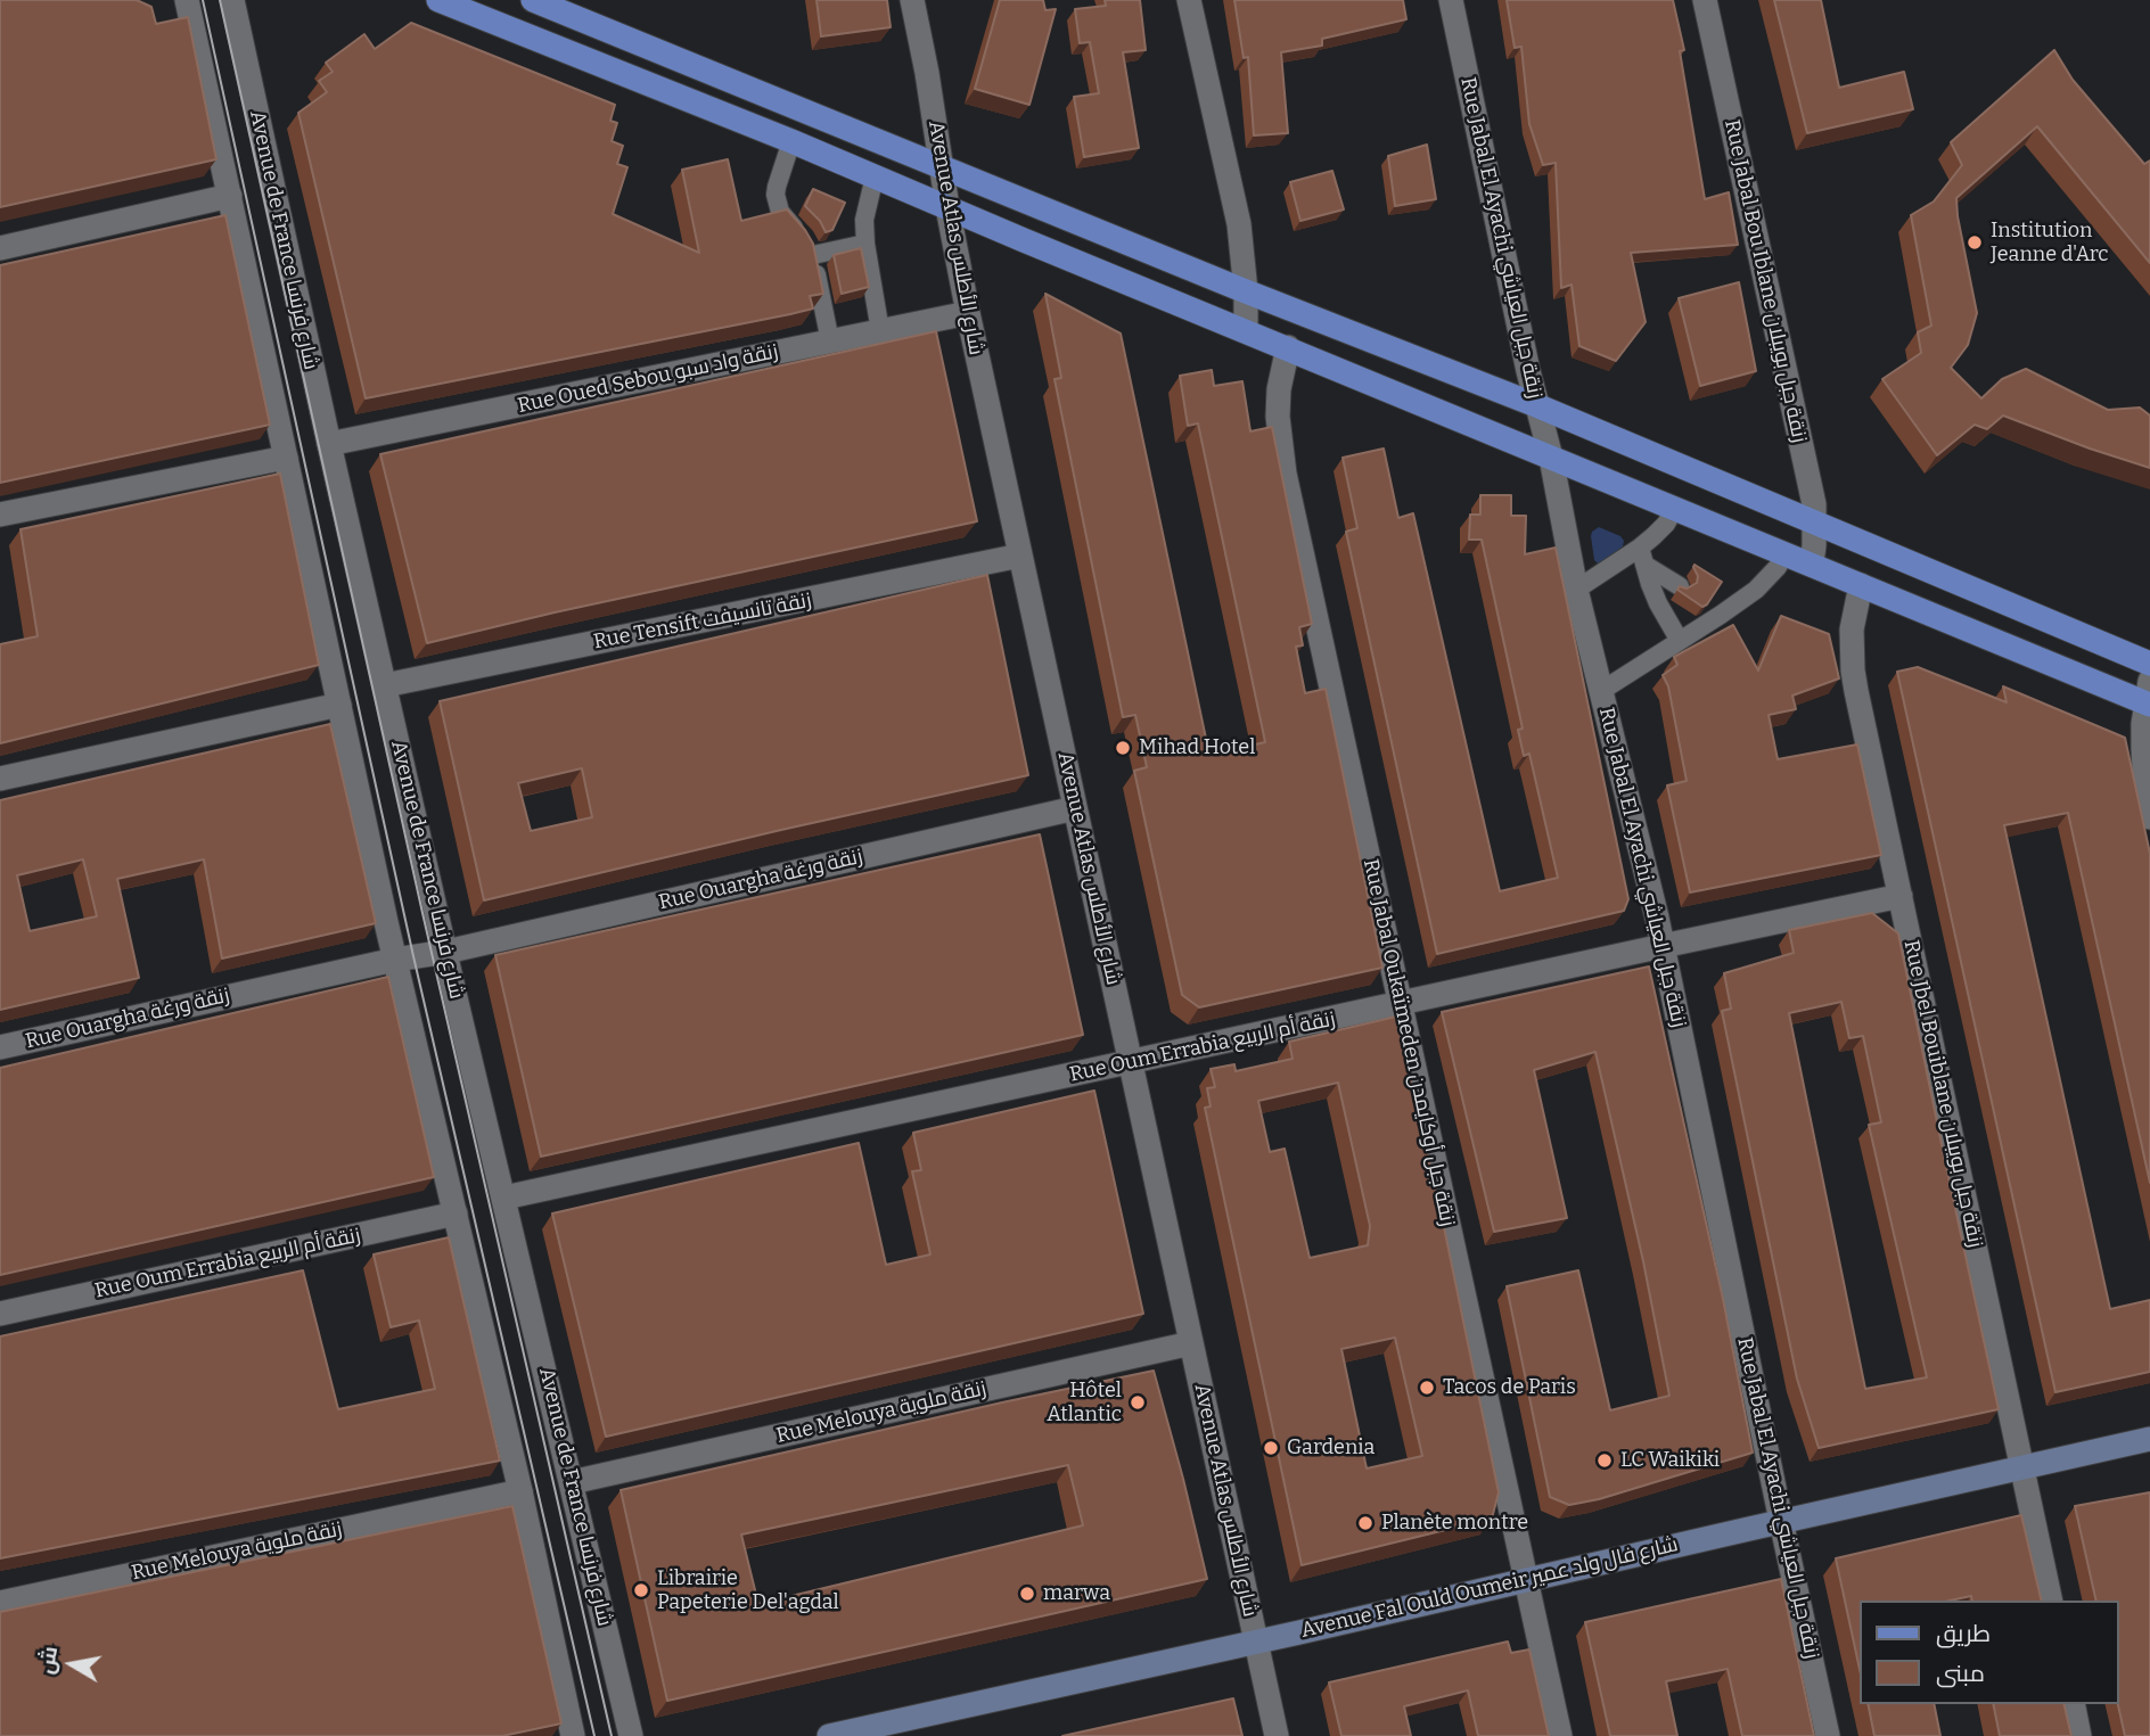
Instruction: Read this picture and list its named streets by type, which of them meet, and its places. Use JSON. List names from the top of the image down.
{
  "streets": {
    "main road": ["Avenue Fal Ould Oumeir شارع فال ولد عمير"],
    "street": [
      "Avenue Atlas شارع الأطلس",
      "Rue Jabal El Ayachi زنقة جبل العياشي",
      "Avenue de France شارع فرنسا",
      "Rue Jabal Bou Iblane زنقة جبل بويبلان",
      "Rue Oued Sebou زنقة واد سبو",
      "Rue Tensift زنقة تانسيفت",
      "Rue Ouargha زنقة ورغة",
      "Rue Jabal Oukaïmeden زنقة جبل أوكايمدن",
      "Rue Oum Errabia زنقة أم الربيع",
      "Rue Jbel Bouiblane زنقة جبل بويبلان",
      "Rue Melouya زنقة ملوية"
    ]
  },
  "crossings": [
    ["Avenue Atlas شارع الأطلس", "Rue Oued Sebou زنقة واد سبو"],
    ["Avenue Atlas شارع الأطلس", "Rue Tensift زنقة تانسيفت"],
    ["Avenue Atlas شارع الأطلس", "Rue Ouargha زنقة ورغة"],
    ["Avenue Atlas شارع الأطلس", "Rue Oum Errabia زنقة أم الربيع"],
    ["Avenue Atlas شارع الأطلس", "Rue Melouya زنقة ملوية"],
    ["Avenue Atlas شارع الأطلس", "Avenue Fal Ould Oumeir شارع فال ولد عمير"],
    ["Rue Jabal El Ayachi زنقة جبل العياشي", "Rue Oum Errabia زنقة أم الربيع"],
    ["Rue Jabal El Ayachi زنقة جبل العياشي", "Avenue Fal Ould Oumeir شارع فال ولد عمير"],
    ["Avenue de France شارع فرنسا", "Rue Oued Sebou زنقة واد سبو"],
    ["Avenue de France شارع فرنسا", "Rue Tensift زنقة تانسيفت"],
    ["Avenue de France شارع فرنسا", "Rue Ouargha زنقة ورغة"],
    ["Avenue de France شارع فرنسا", "Rue Oum Errabia زنقة أم الربيع"],
    ["Avenue de France شارع فرنسا", "Rue Melouya زنقة ملوية"],
    ["Rue Jabal Oukaïmeden زنقة جبل أوكايمدن", "Rue Oum Errabia زنقة أم الربيع"],
    ["Rue Jabal Oukaïmeden زنقة جبل أوكايمدن", "Avenue Fal Ould Oumeir شارع فال ولد عمير"],
    ["Rue Oum Errabia زنقة أم الربيع", "Rue Jbel Bouiblane زنقة جبل بويبلان"],
    ["Rue Jbel Bouiblane زنقة جبل بويبلان", "Avenue Fal Ould Oumeir شارع فال ولد عمير"]
  ],
  "places": [
    "Institution Jeanne d'Arc",
    "Mihad Hotel",
    "Tacos de Paris",
    "Hôtel Atlantic",
    "Gardenia",
    "LC Waikiki",
    "Planète montre",
    "Librairie Papeterie Del'agdal",
    "marwa"
  ],
  "legend": ["طريق", "مبنى"],
  "north": "left"
}
